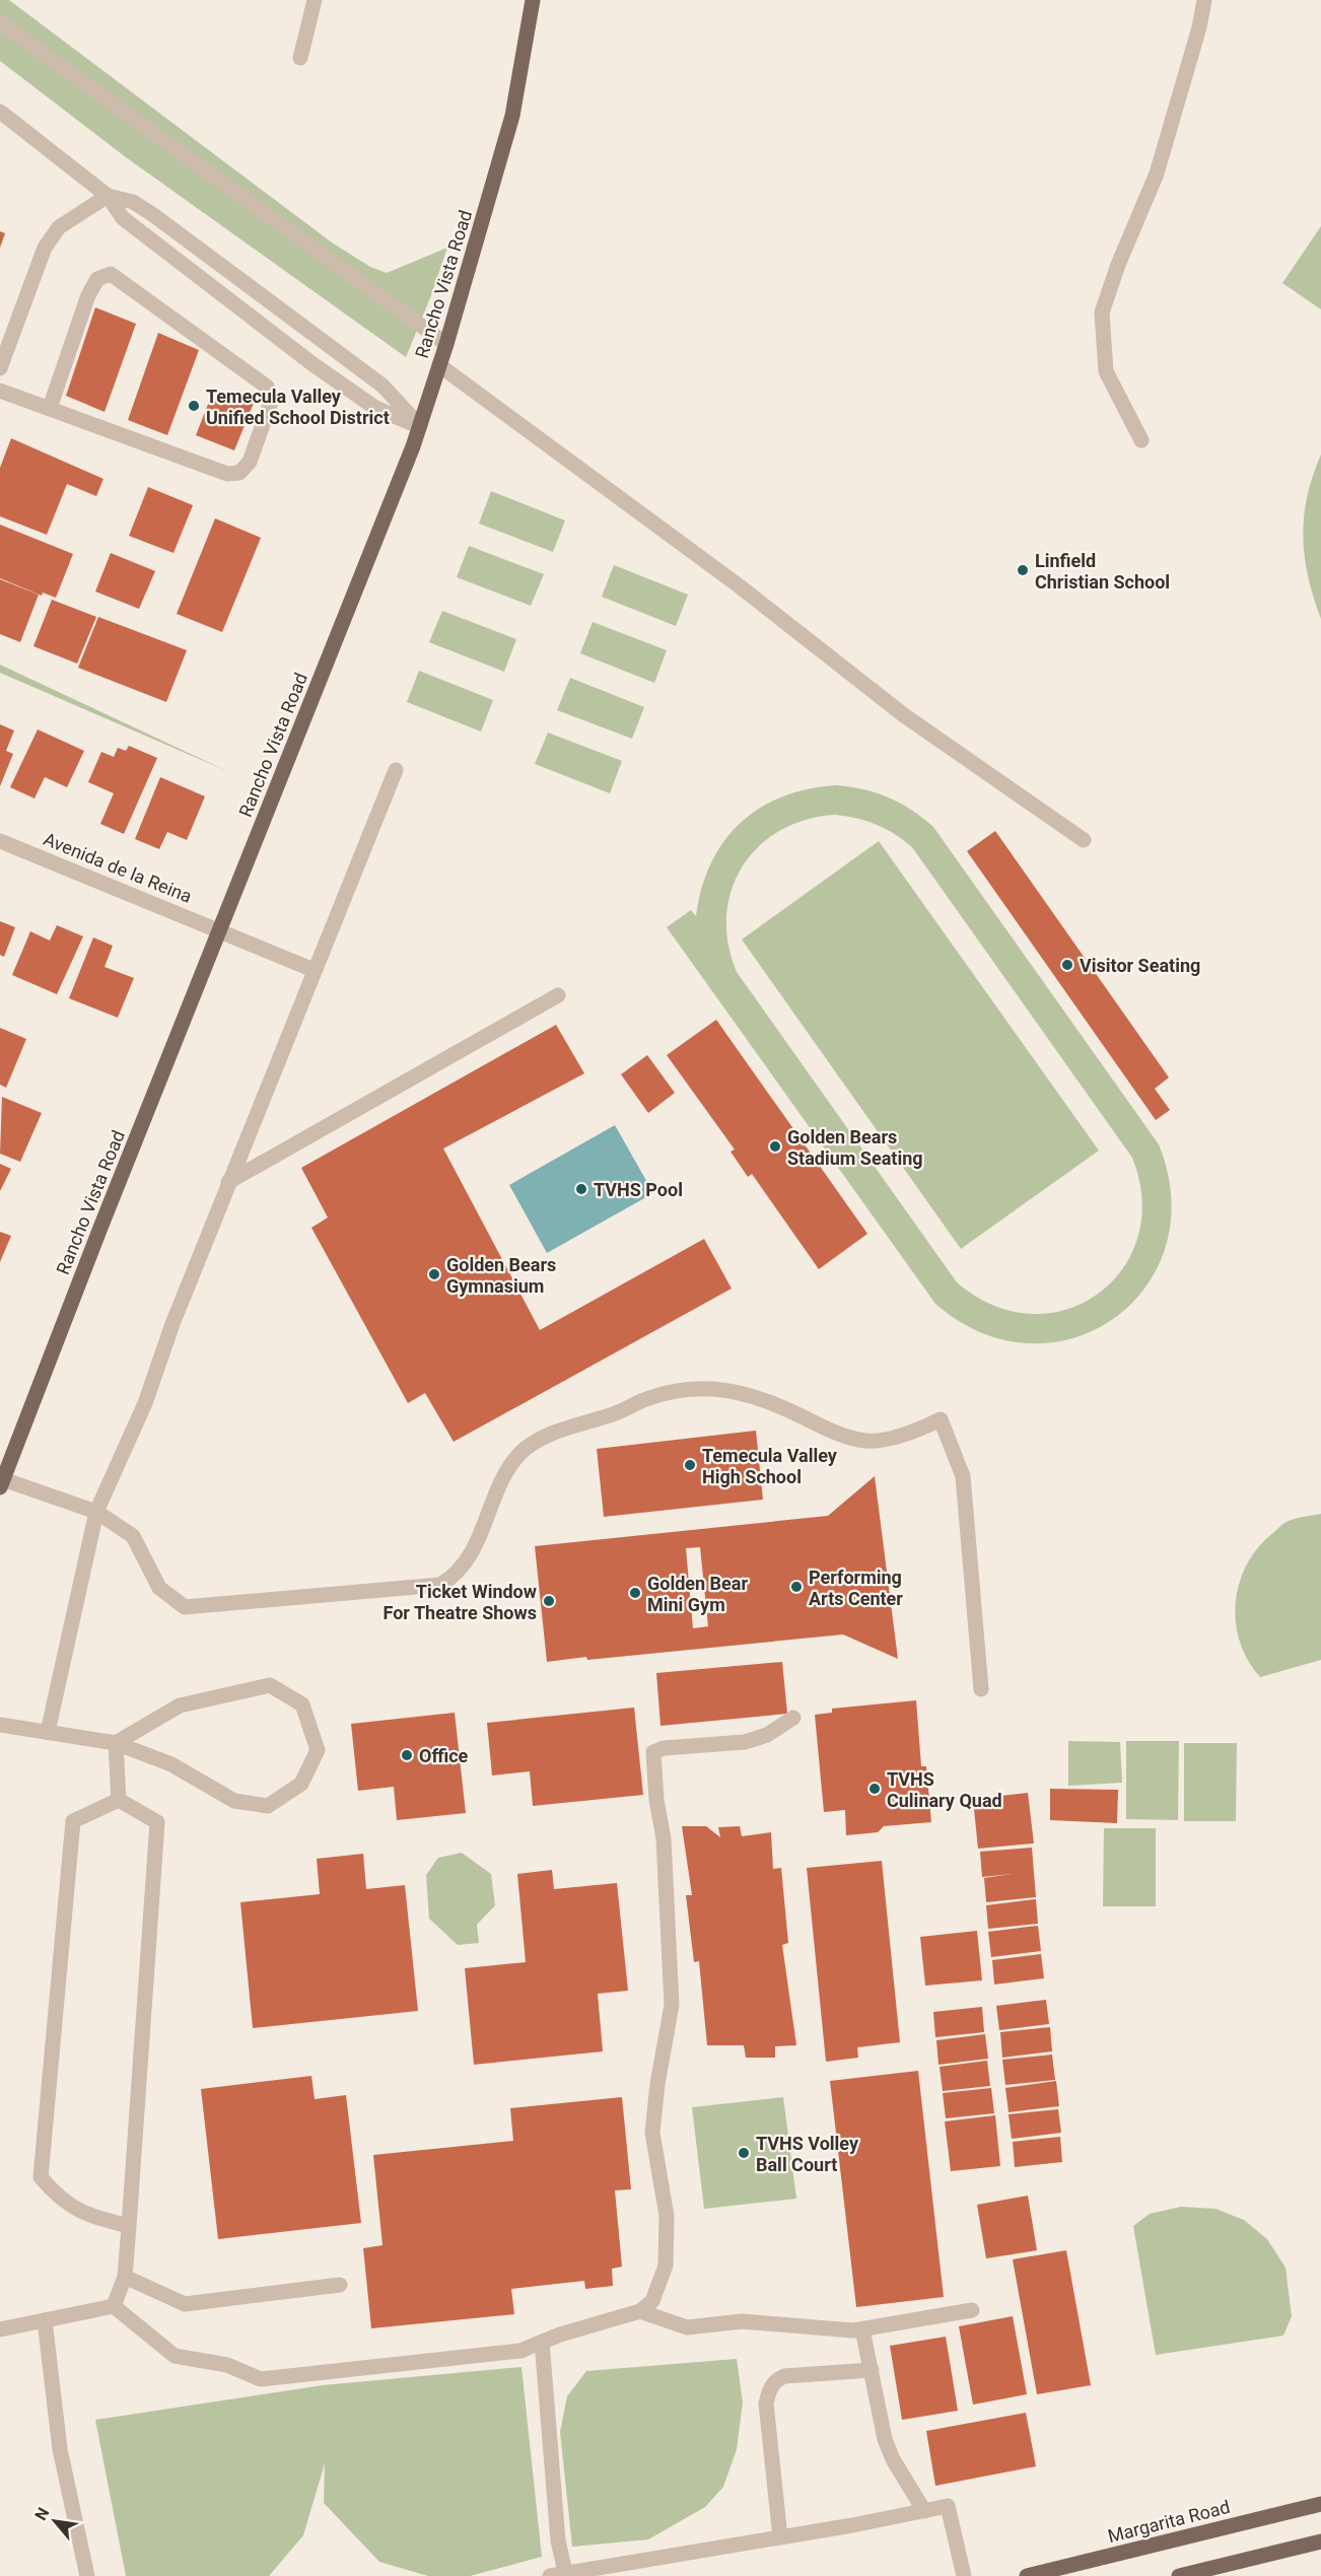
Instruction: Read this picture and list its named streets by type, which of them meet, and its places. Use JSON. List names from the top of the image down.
{
  "streets": {
    "main road": ["Rancho Vista Road", "Margarita Road"],
    "street": ["Avenida de la Reina"]
  },
  "crossings": [
    ["Rancho Vista Road", "Avenida de la Reina"]
  ],
  "places": [
    "Temecula Valley Unified School District",
    "Linfield Christian School",
    "Visitor Seating",
    "Golden Bears Stadium Seating",
    "TVHS Pool",
    "Golden Bears Gymnasium",
    "Temecula Valley High School",
    "Performing Arts Center",
    "Golden Bear Mini Gym",
    "Ticket Window For Theatre Shows",
    "Office",
    "TVHS Culinary Quad",
    "TVHS Volley Ball Court"
  ],
  "north": "top left"
}
